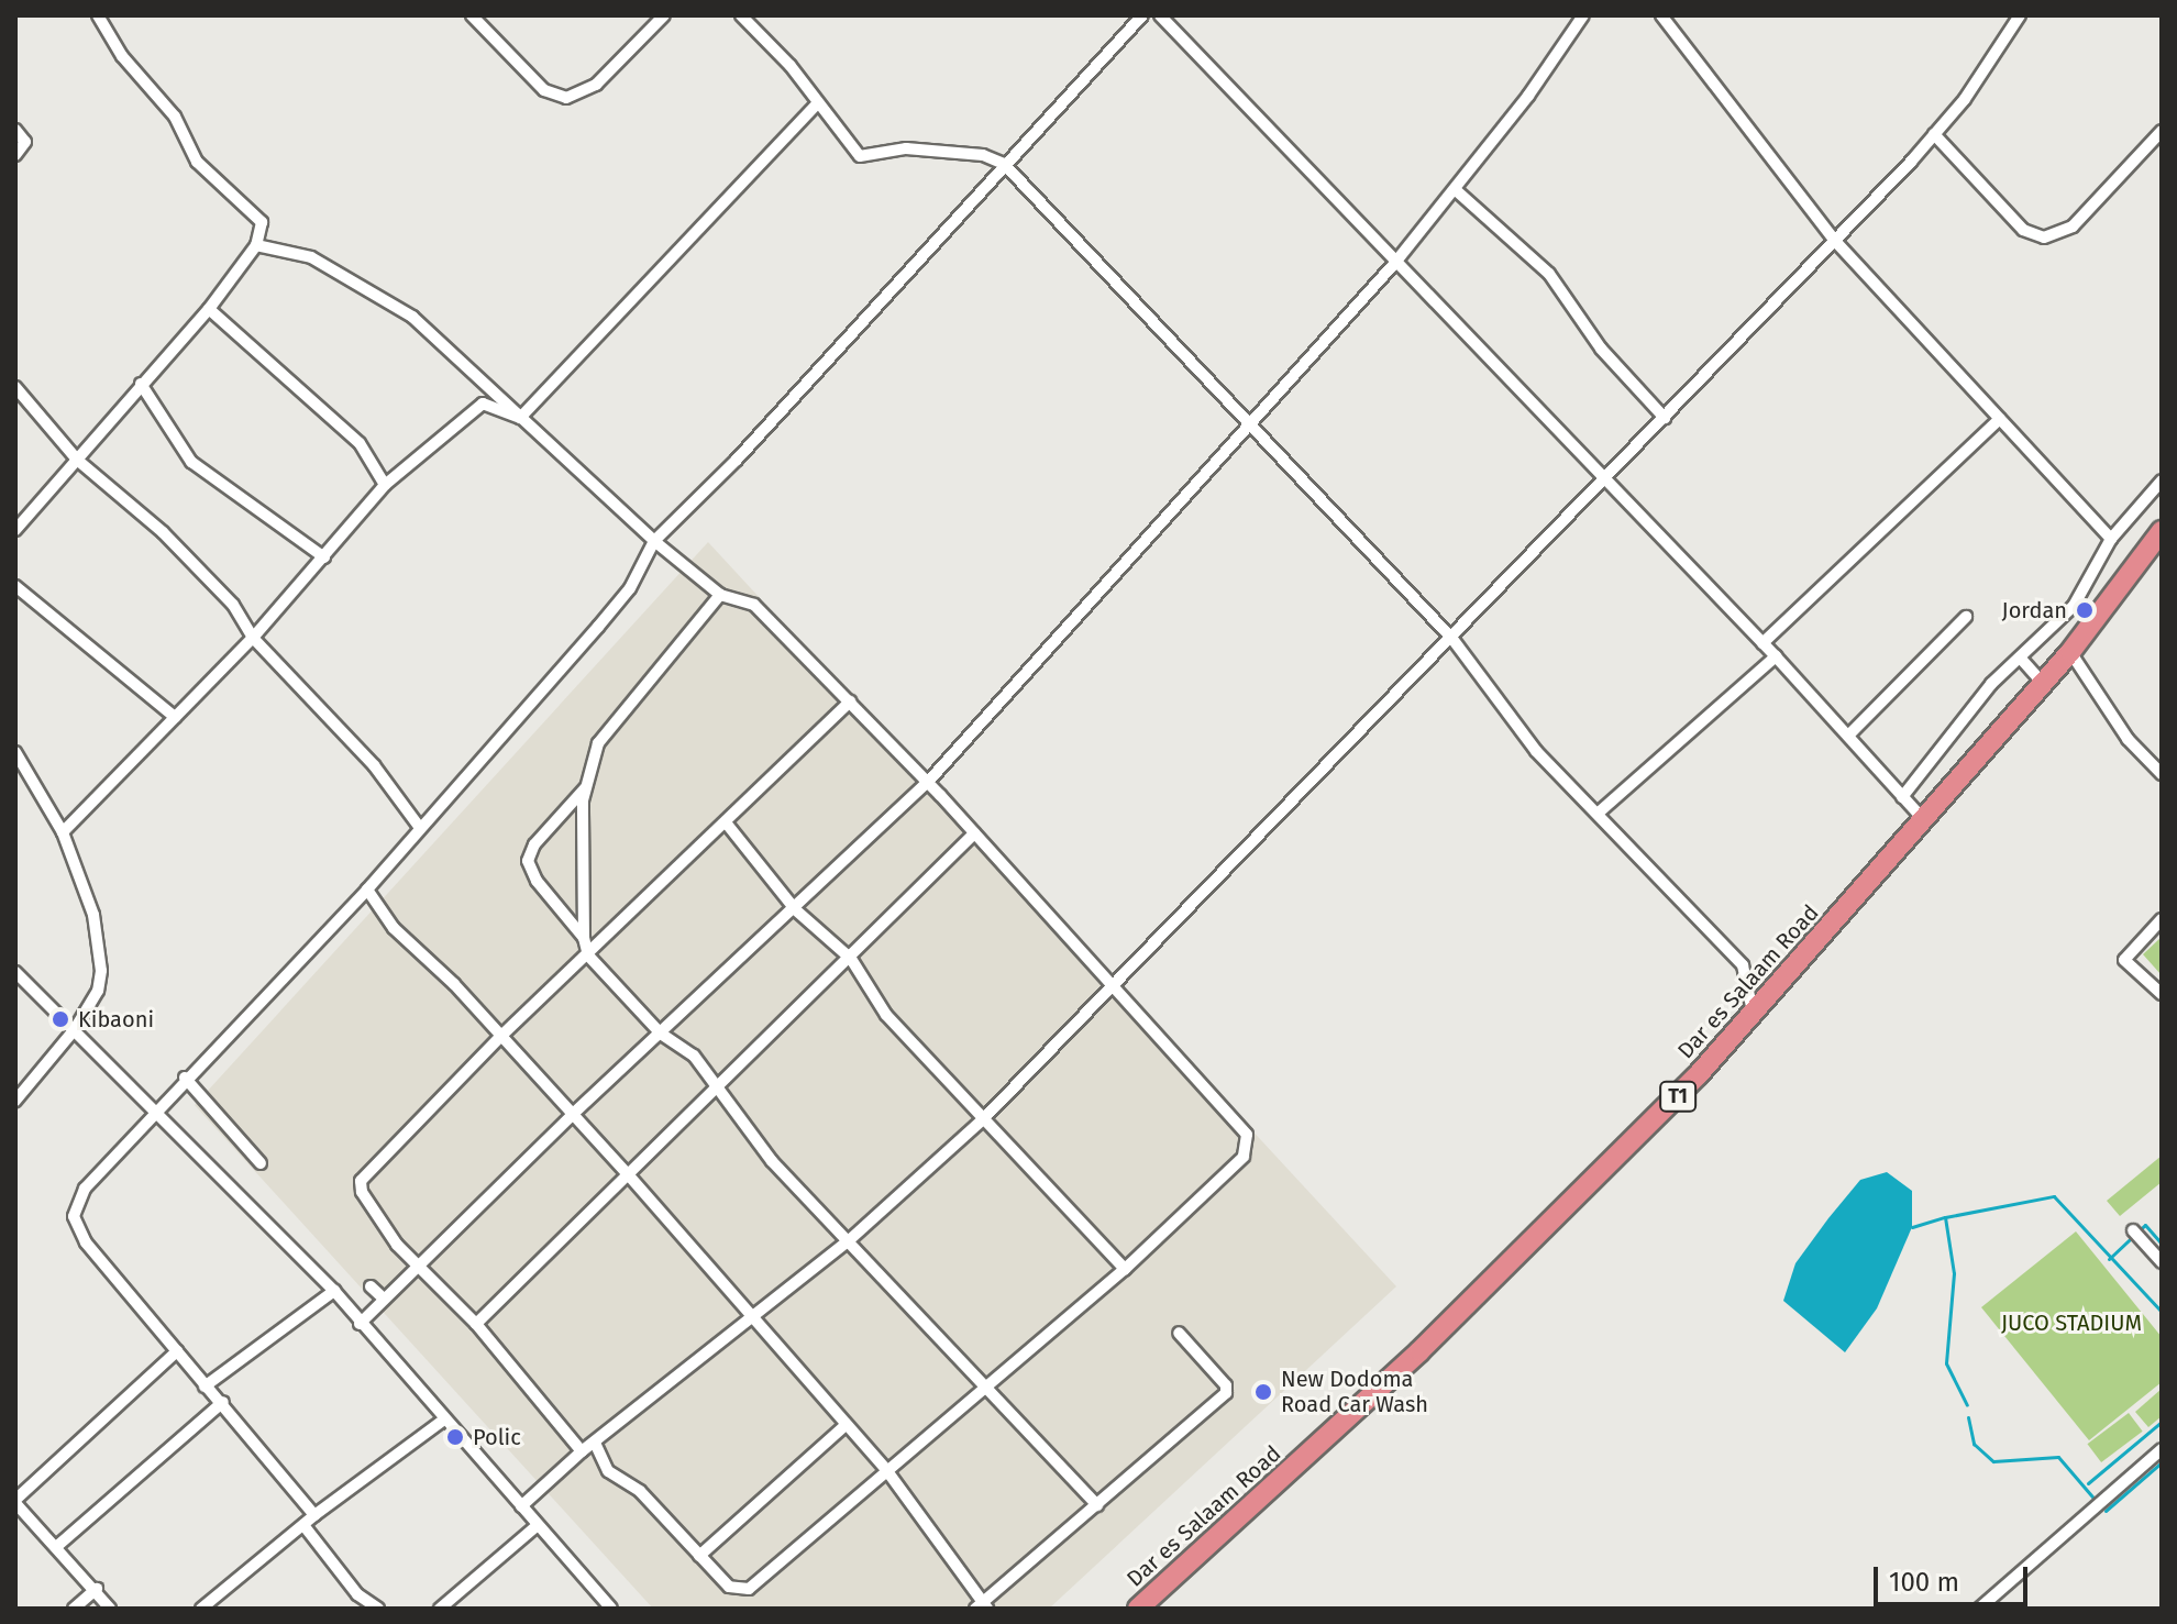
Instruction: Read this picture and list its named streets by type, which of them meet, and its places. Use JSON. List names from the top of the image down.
{
  "streets": {
    "highway": ["Dar es Salaam Road", "T1"]
  },
  "parks": ["JUCO STADIUM"],
  "places": [
    "Jordan",
    "Kibaoni",
    "New Dodoma Road Car Wash",
    "Polic"
  ],
  "scale_bar": "100 m"
}
